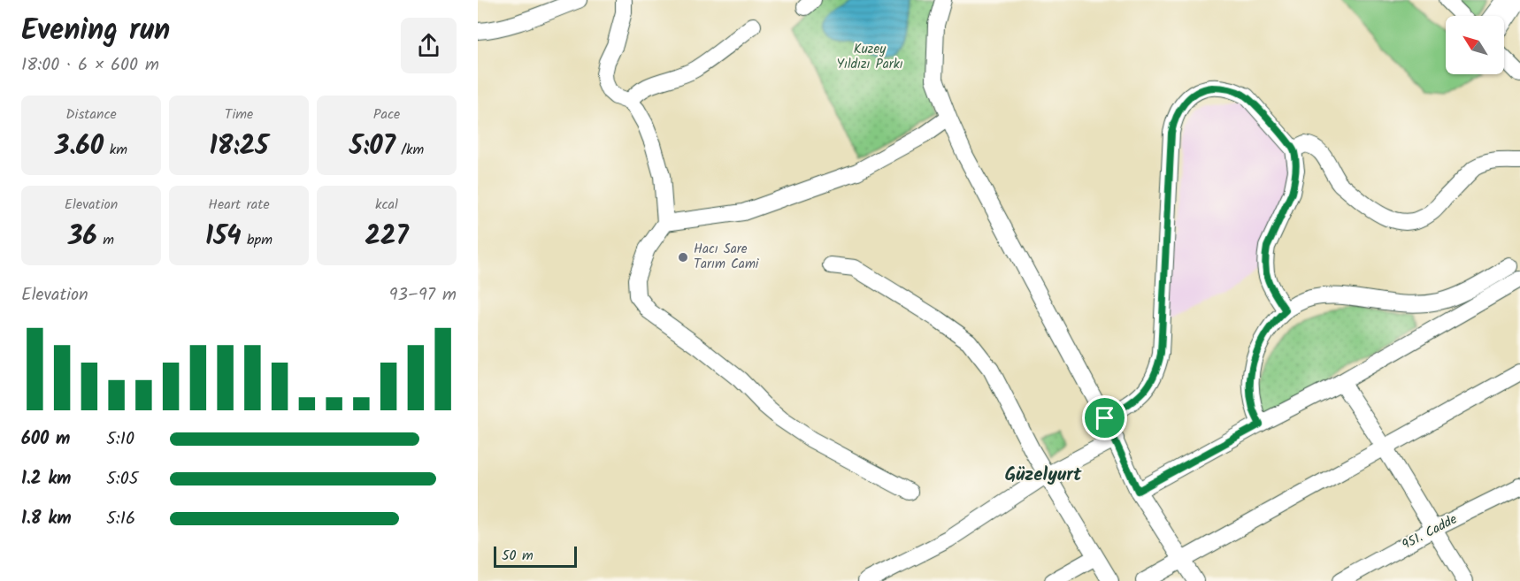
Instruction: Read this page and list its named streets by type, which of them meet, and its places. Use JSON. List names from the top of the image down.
{
  "streets": {
    "street": ["951. Cadde"]
  },
  "districts": ["Güzelyurt"],
  "parks": ["Kuzey Yıldızı Parkı"],
  "places": ["Hacı Sare Tarım Cami"],
  "scale_bar": "50 m",
  "north": "top left",
  "page": {
    "heading": ["Evening run", "18:00 · 6 × 600 m"],
    "stats": [
      ["Distance", "3.60 km"],
      ["Time", "18:25"],
      ["Pace", "5:07 /km"],
      ["Elevation", "36 m"],
      ["Heart rate", "154 bpm"],
      ["kcal", "227"]
    ],
    "chart": ["Elevation", "93–97 m"],
    "list": [
      {
        "name": "600 m",
        "note": "5:10"
      },
      {
        "name": "1.2 km",
        "note": "5:05"
      },
      {
        "name": "1.8 km",
        "note": "5:16"
      }
    ],
    "scale": "50 m"
  }
}
